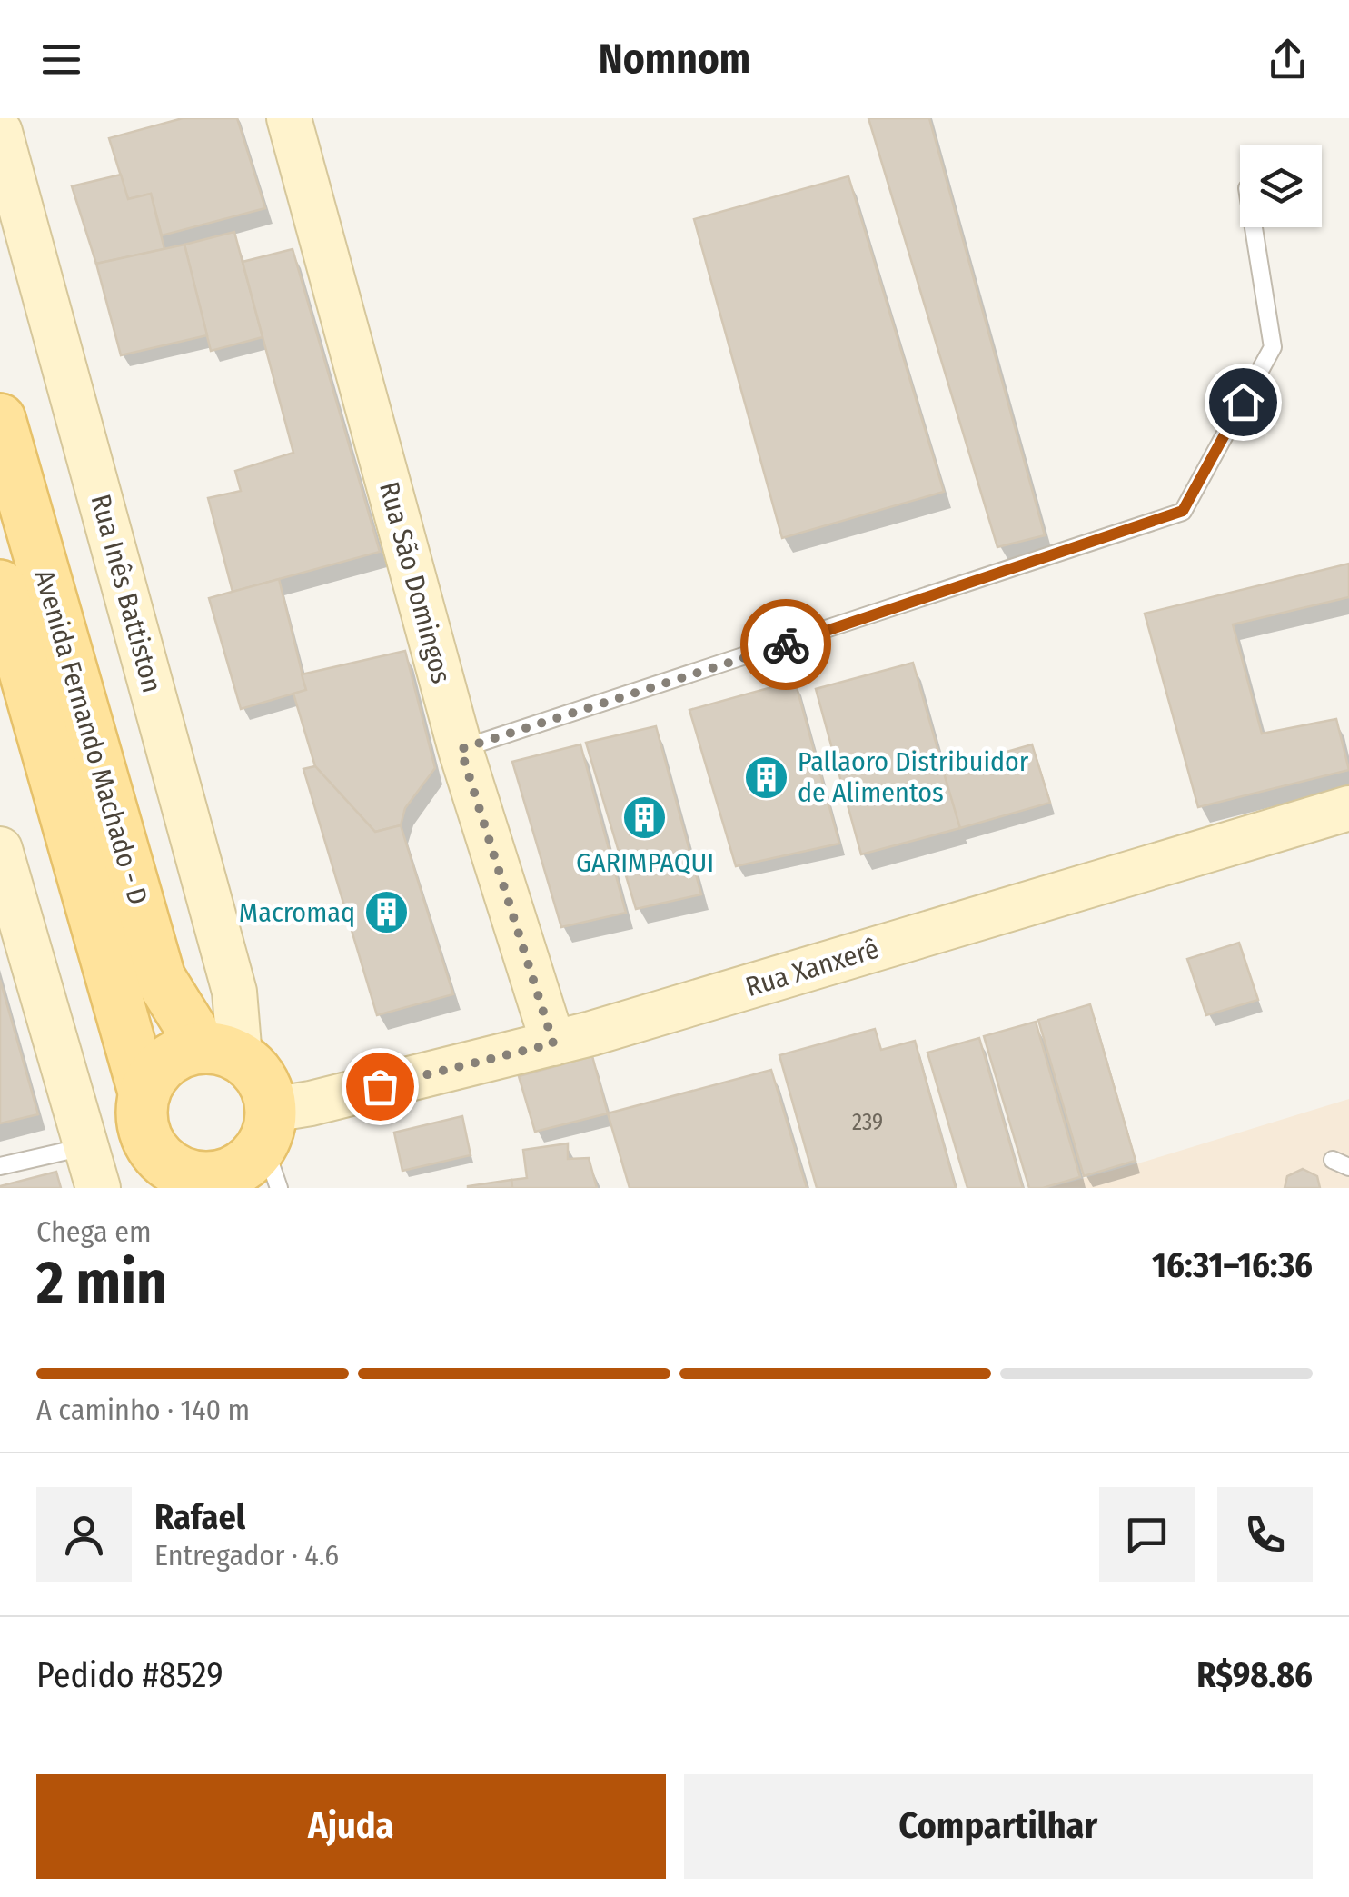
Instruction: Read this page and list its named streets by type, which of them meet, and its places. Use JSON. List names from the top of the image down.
{
  "streets": {
    "main road": ["Avenida Fernando Machado - D"],
    "street": ["Rua São Domingos", "Rua Inês Battiston", "Rua Xanxerê"]
  },
  "crossings": [
    ["Rua São Domingos", "Rua Xanxerê"],
    ["Rua Inês Battiston", "Avenida Fernando Machado - D"],
    ["Rua Inês Battiston", "Rua Xanxerê"],
    ["Avenida Fernando Machado - D", "Rua Xanxerê"]
  ],
  "places": {
    "building": ["Pallaoro Distribuidor de Alimentos", "GARIMPAQUI", "Macromaq"]
  },
  "house_numbers": ["239"],
  "page": {
    "header": "Nomnom",
    "heading": ["2 min", "Chega em", "16:31–16:36"],
    "panel": [
      "Rafael",
      "Entregador · 4.6",
      "Pedido #8529",
      "R$98.86"
    ],
    "bar": "A caminho · 140 m",
    "buttons": ["Ajuda", "Compartilhar"]
  }
}
